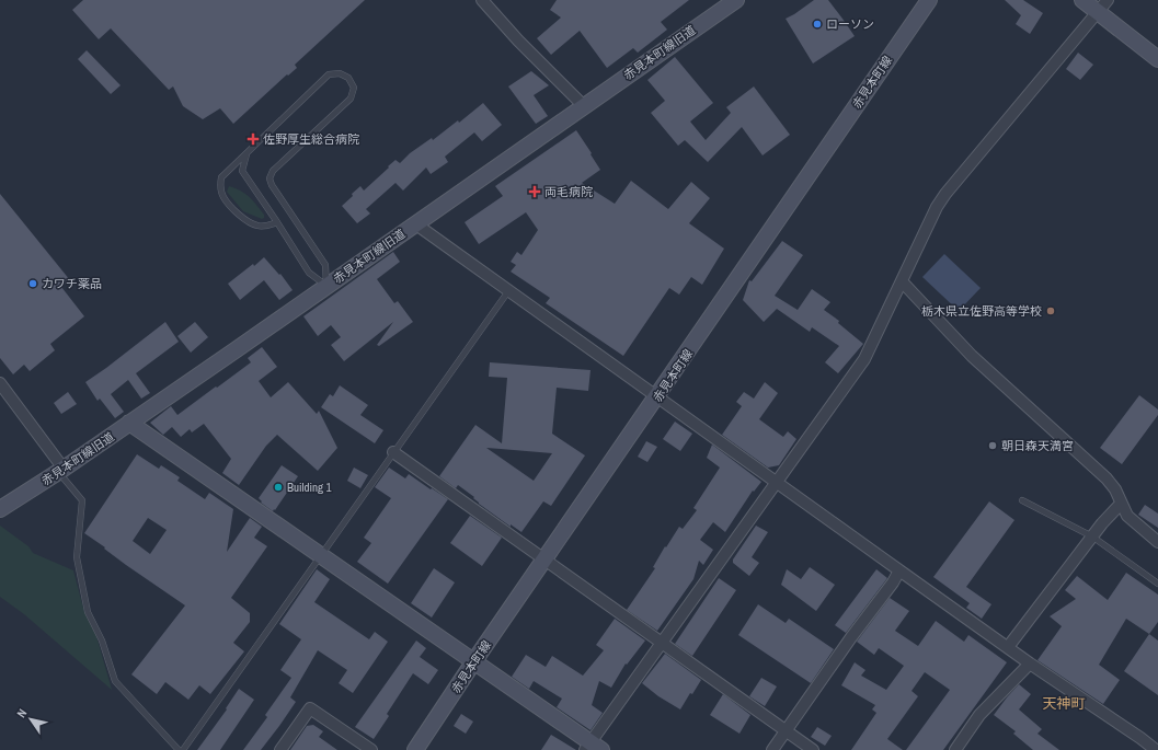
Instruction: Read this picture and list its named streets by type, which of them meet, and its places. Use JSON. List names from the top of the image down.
{
  "streets": {
    "street": ["赤見本町線旧道", "赤見本町線"]
  },
  "districts": ["天神町"],
  "places": {
    "other": [
      "ローソン",
      "カワチ薬品",
      "栃木県立佐野高等学校",
      "朝日森天満宮",
      "Building 1"
    ],
    "health": ["佐野厚生総合病院", "両毛病院"]
  },
  "north": "top left"
}
